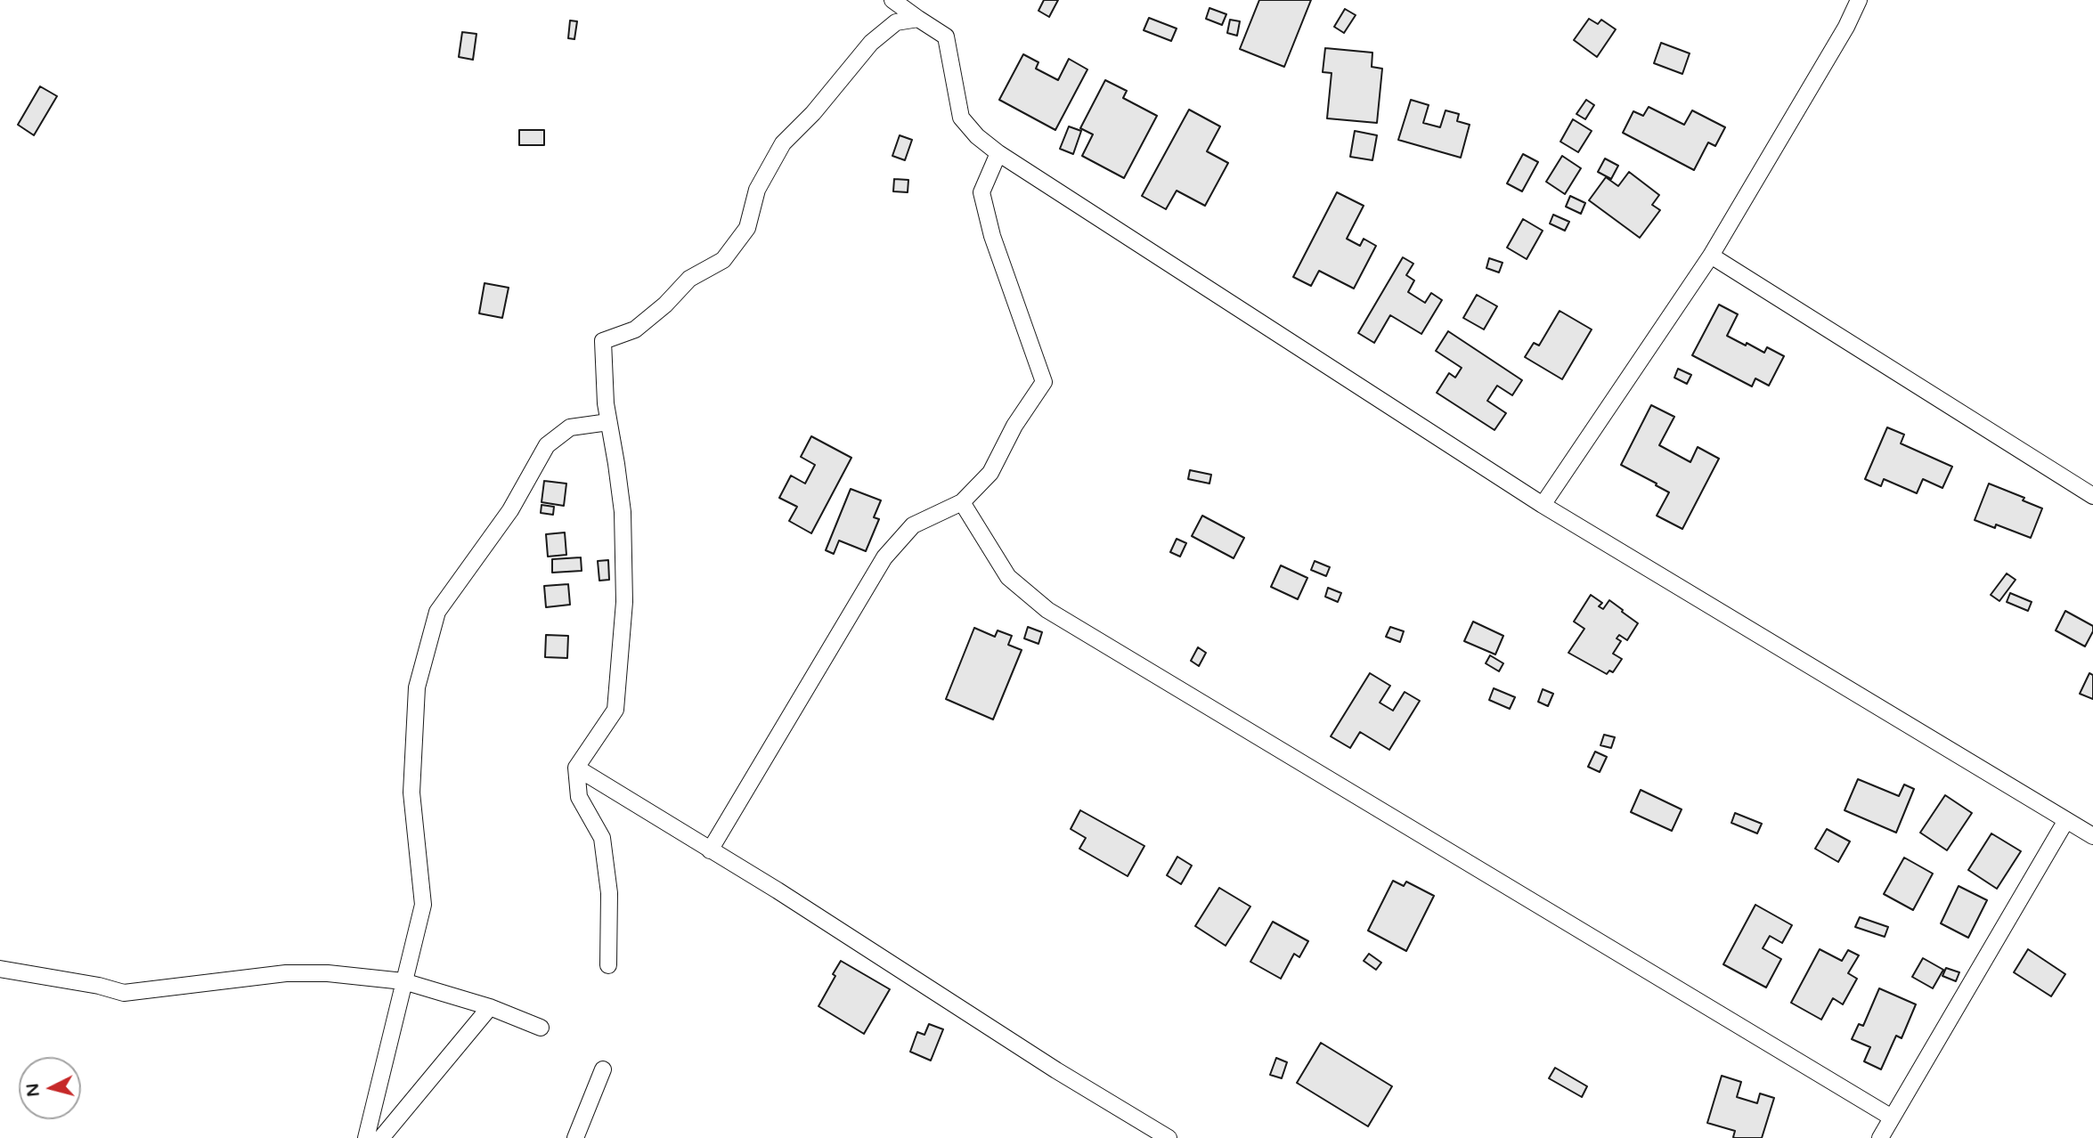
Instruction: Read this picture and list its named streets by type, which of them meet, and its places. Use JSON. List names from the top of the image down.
{
  "north": "left"
}
